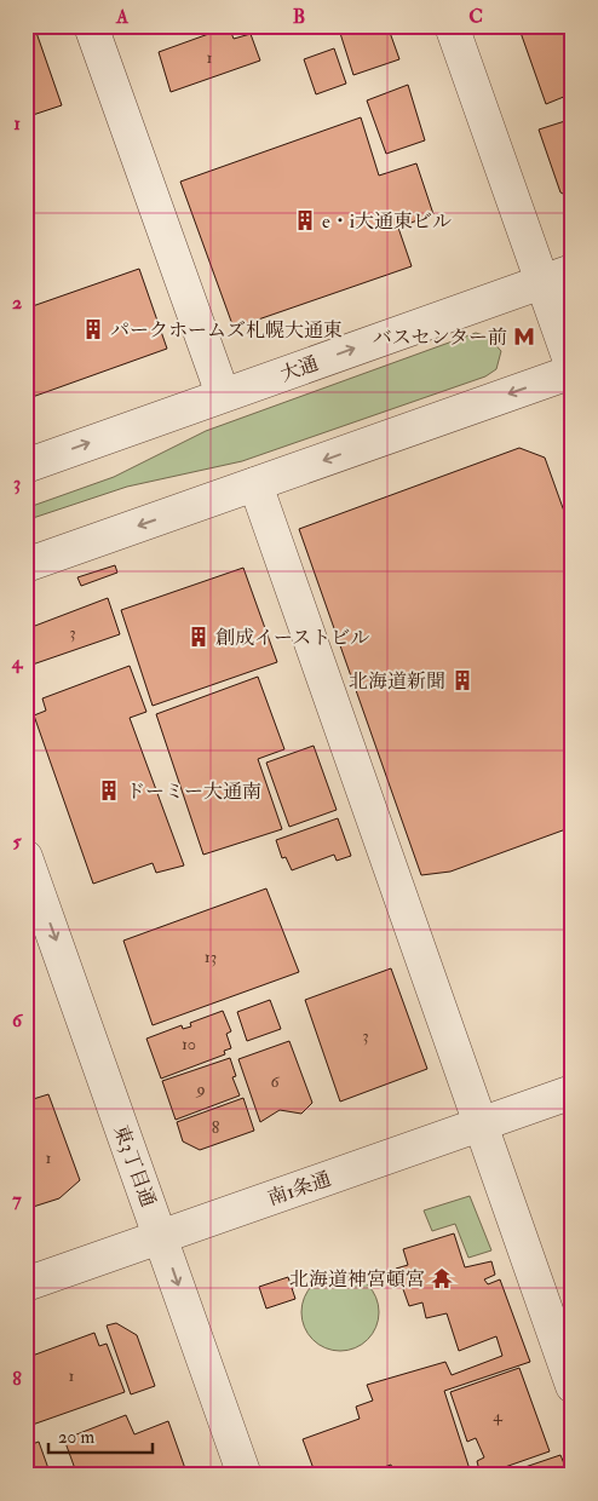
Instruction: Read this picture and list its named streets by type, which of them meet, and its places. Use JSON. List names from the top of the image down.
{
  "streets": {
    "street": ["大通", "東3丁目通", "南1条通"]
  },
  "crossings": [
    ["東3丁目通", "南1条通"]
  ],
  "one_way": ["東3丁目通"],
  "places": {
    "building": [
      "e・i大通東ビル",
      "パークホームズ札幌大通東",
      "創成イーストビル",
      "北海道新聞",
      "ドーミー大通南"
    ],
    "metro station": ["バスセンター前"],
    "temple": ["北海道神宮頓宮"]
  },
  "house_numbers": [
    "1",
    "3",
    "13",
    "3",
    "10",
    "6",
    "9",
    "8",
    "1",
    "1",
    "4"
  ],
  "scale_bar": "20 m",
  "grid": {
    "columns": ["A", "B", "C"],
    "rows": [
      "1",
      "2",
      "3",
      "4",
      "5",
      "6",
      "7",
      "8"
    ]
  }
}
